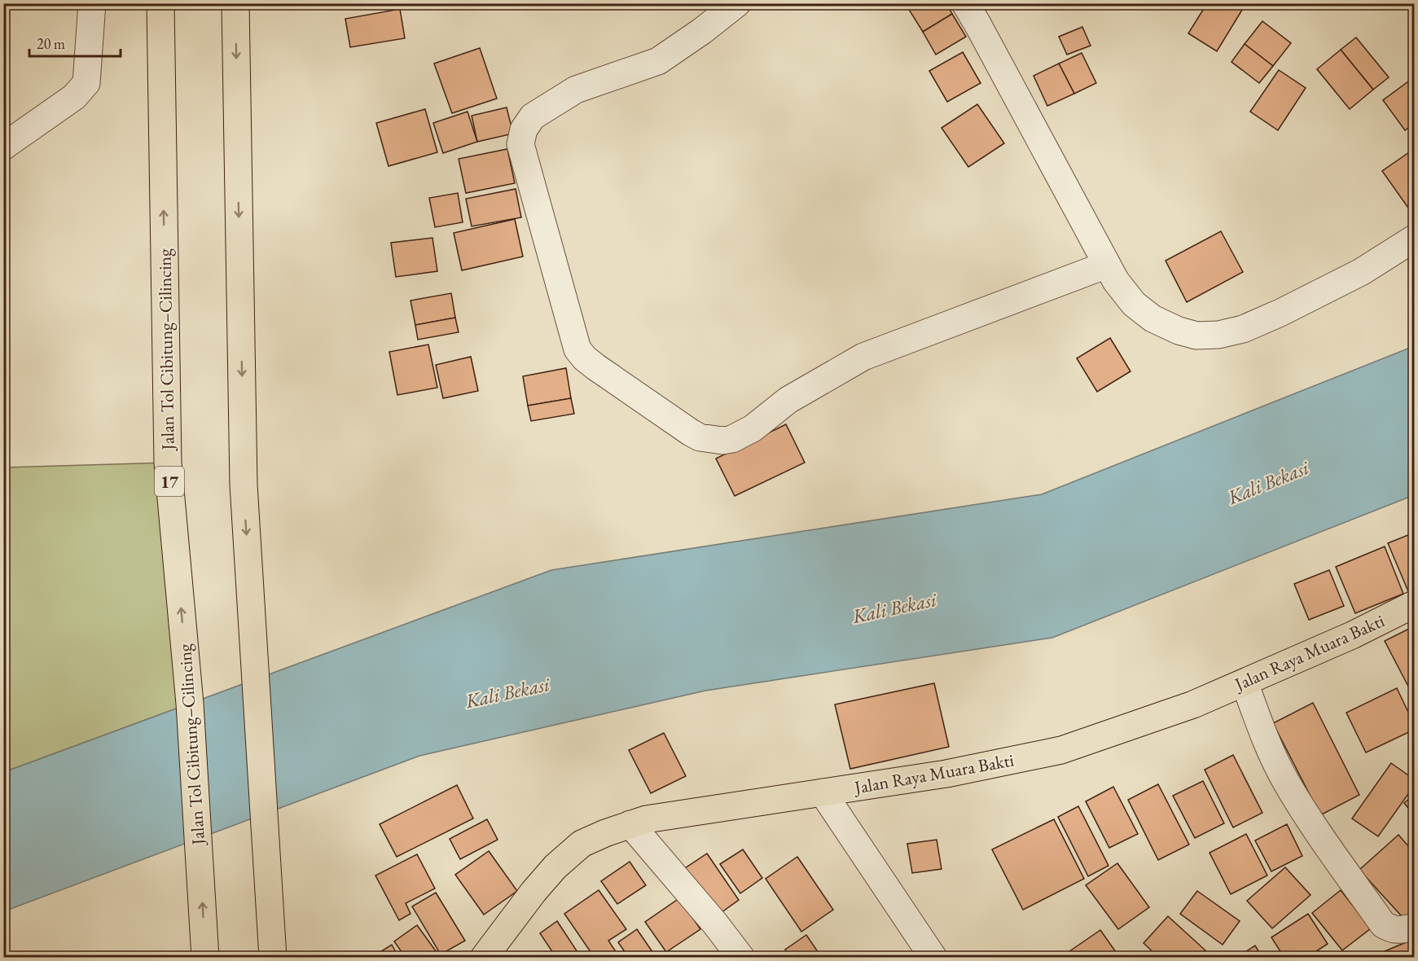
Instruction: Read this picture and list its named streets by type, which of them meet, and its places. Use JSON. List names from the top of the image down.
{
  "streets": {
    "main road": ["Jalan Tol Cibitung–Cilincing", "17", "Jalan Raya Muara Bakti"]
  },
  "water": ["Kali Bekasi"],
  "scale_bar": "20 m"
}
